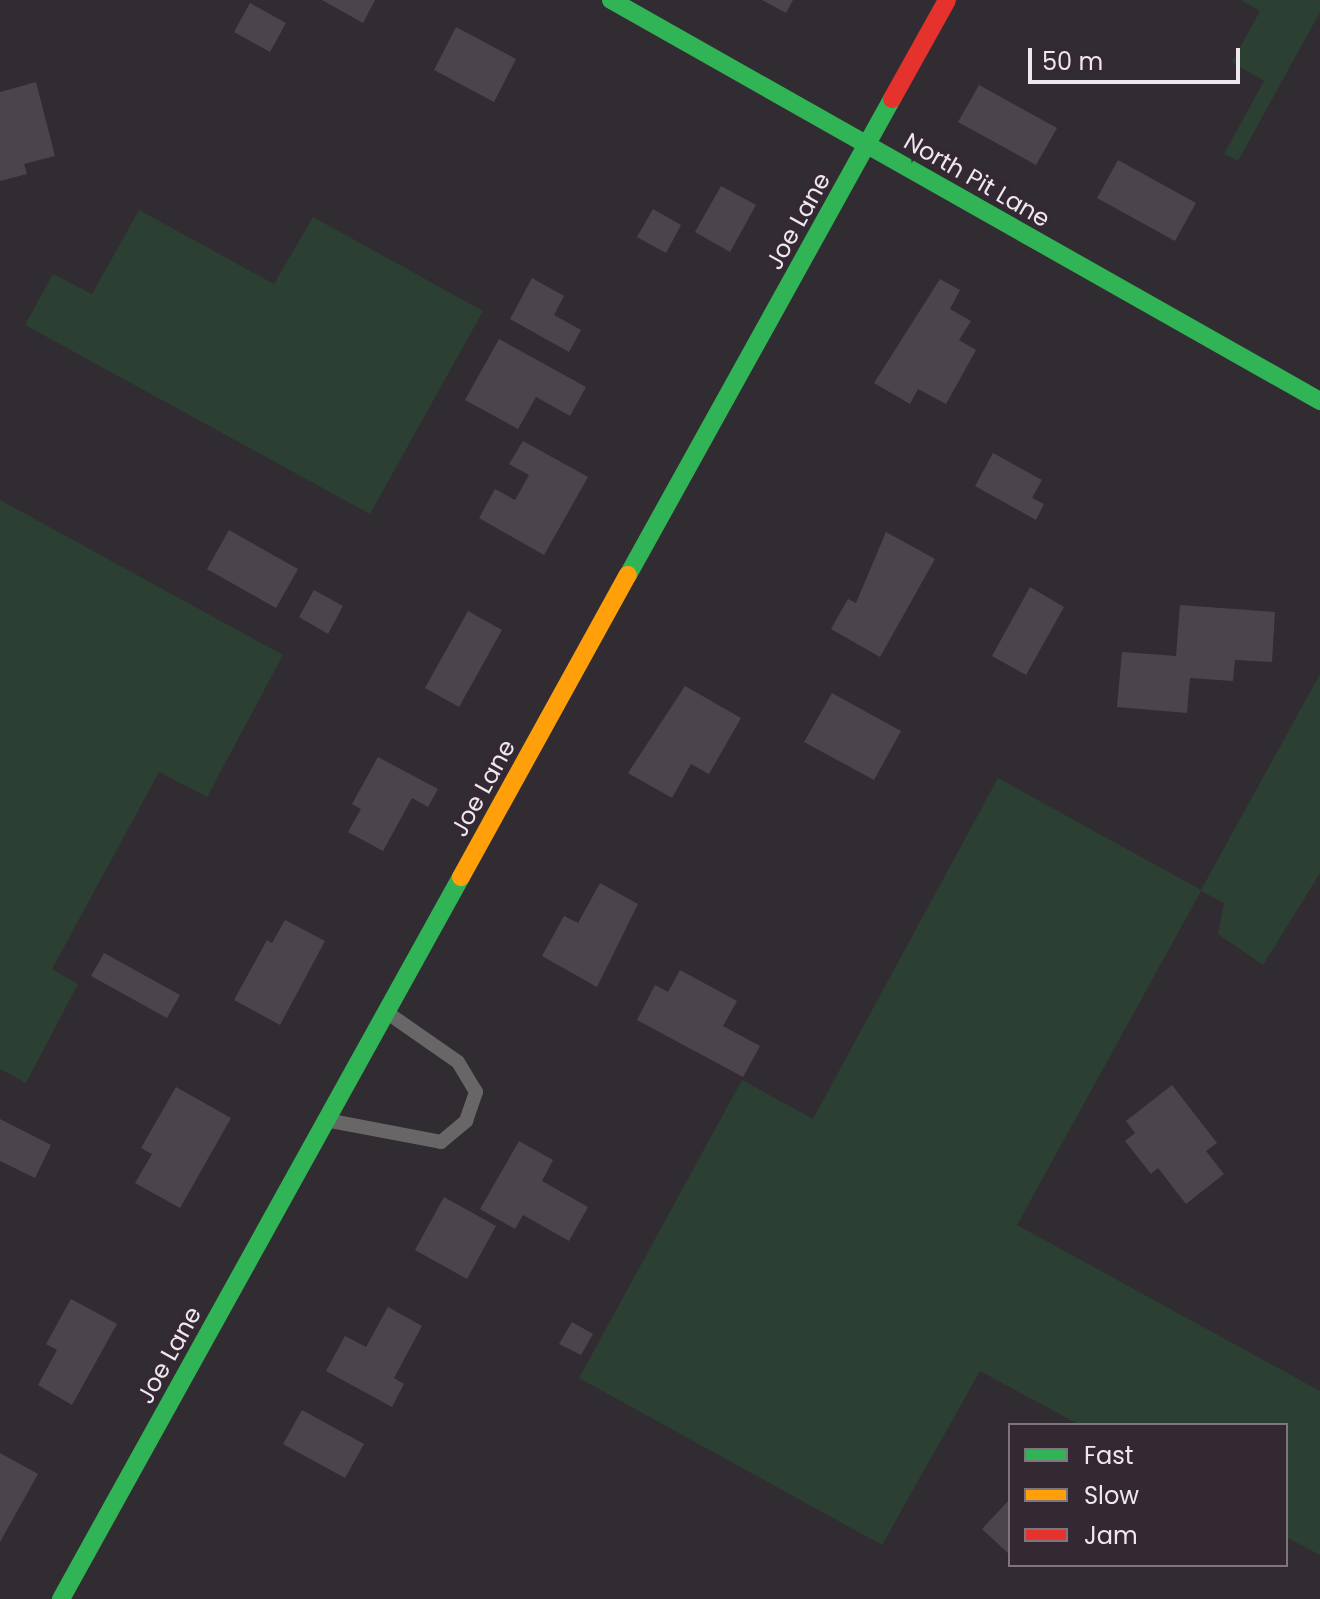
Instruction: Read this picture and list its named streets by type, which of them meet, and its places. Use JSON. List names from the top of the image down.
{
  "streets": {
    "street": ["North Pit Lane", "Joe Lane"]
  },
  "crossings": [
    ["North Pit Lane", "Joe Lane"]
  ],
  "legend": ["Fast", "Slow", "Jam"],
  "scale_bar": "50 m"
}
